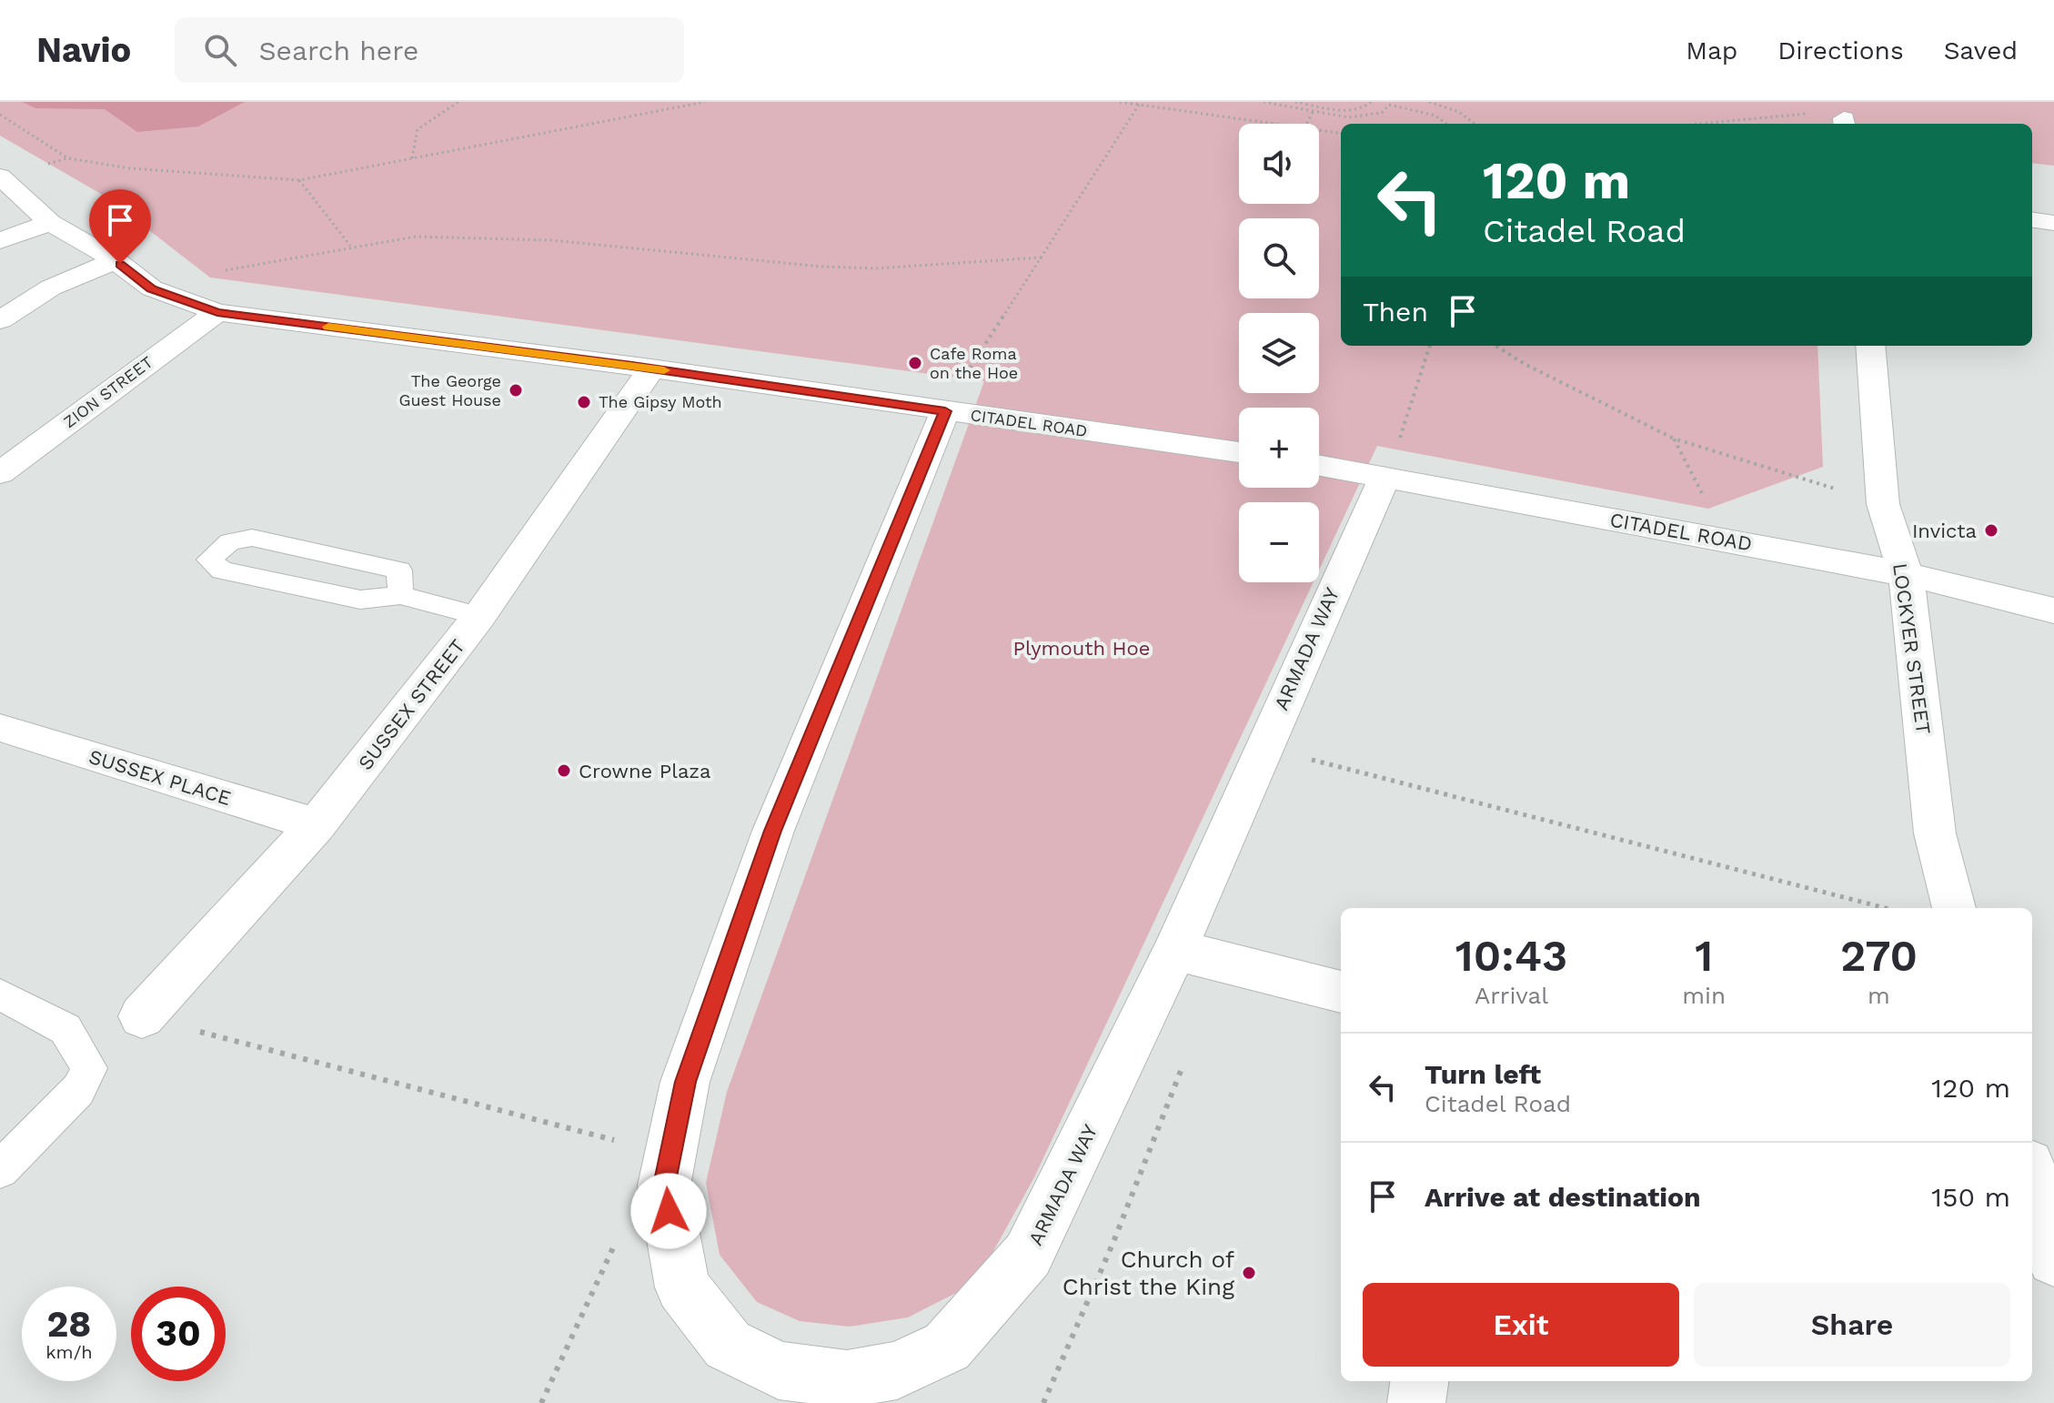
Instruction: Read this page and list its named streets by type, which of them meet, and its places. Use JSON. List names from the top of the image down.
{
  "streets": {
    "street": [
      "ZION STREET",
      "CITADEL ROAD",
      "ARMADA WAY",
      "LOCKYER STREET",
      "SUSSEX STREET",
      "SUSSEX PLACE"
    ]
  },
  "crossings": [
    ["ZION STREET", "CITADEL ROAD"],
    ["CITADEL ROAD", "ARMADA WAY"],
    ["CITADEL ROAD", "LOCKYER STREET"],
    ["CITADEL ROAD", "SUSSEX STREET"],
    ["SUSSEX STREET", "SUSSEX PLACE"]
  ],
  "parks": ["Plymouth Hoe"],
  "places": [
    "Cafe Roma on the Hoe",
    "The George Guest House",
    "The Gipsy Moth",
    "Invicta",
    "Crowne Plaza",
    "Church of Christ the King"
  ],
  "page": {
    "header": "Navio",
    "search": "Search here",
    "nav": ["Map", "Directions", "Saved"],
    "map_buttons": ["+", "−"],
    "turn": ["120 m", "Citadel Road"],
    "then": "Then",
    "eta": [
      "10:43",
      "Arrival",
      "1",
      "min",
      "270",
      "m"
    ],
    "list": [
      {
        "name": "Turn left",
        "note": "Citadel Road",
        "value": "120 m"
      },
      {
        "name": "Arrive at destination",
        "value": "150 m"
      }
    ],
    "buttons": ["Exit", "Share"],
    "speed": "28 km/h",
    "limit": "30"
  }
}
